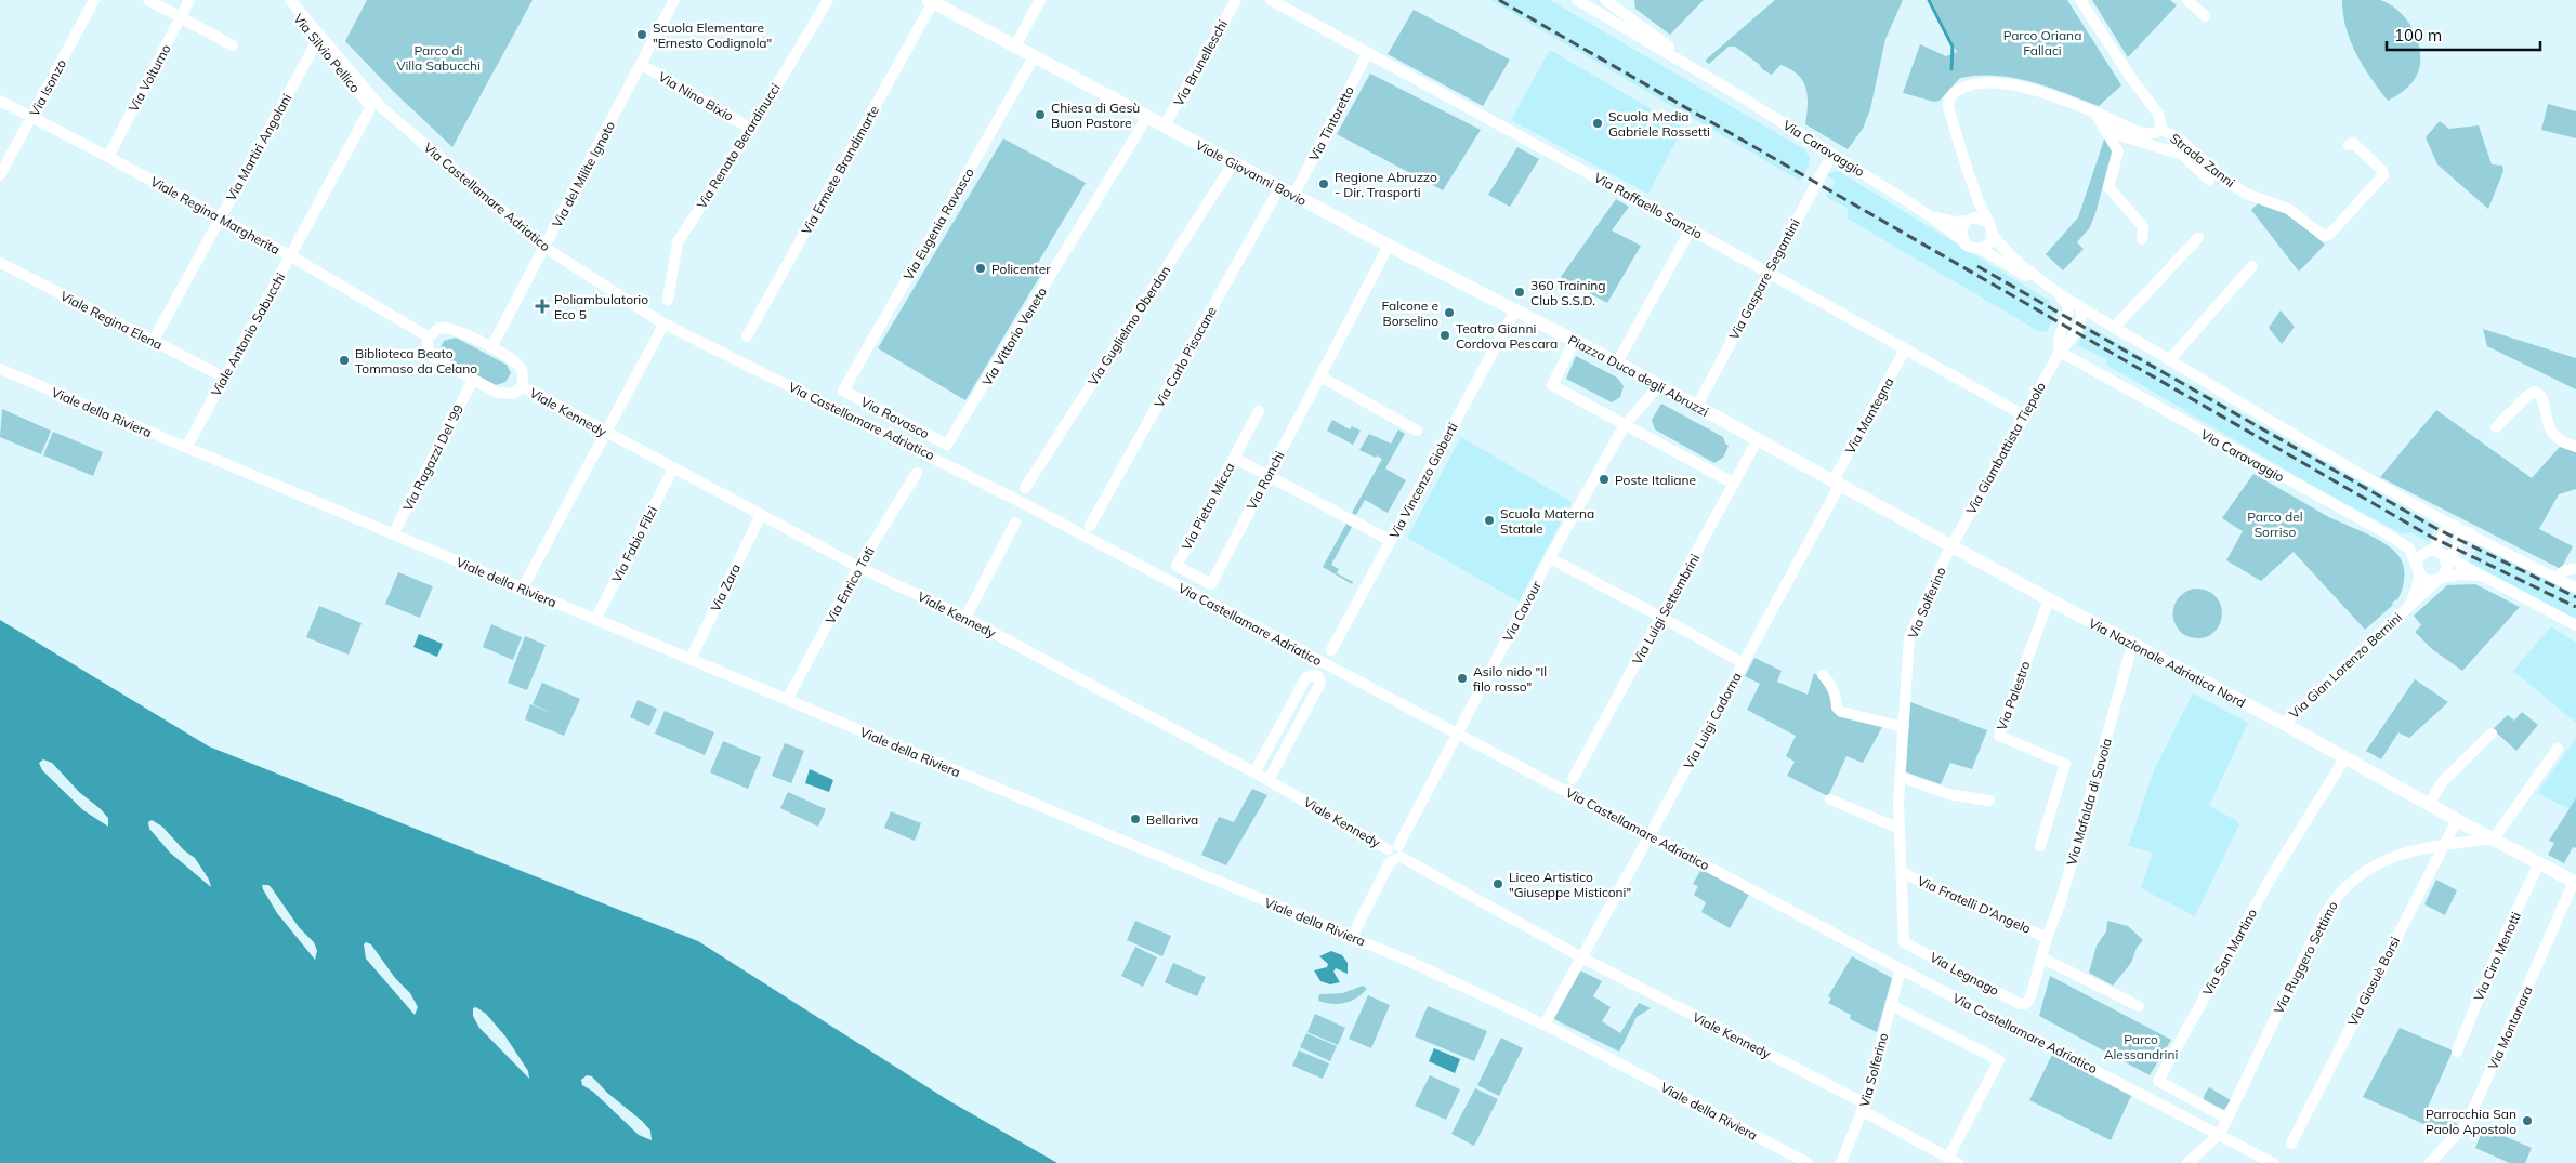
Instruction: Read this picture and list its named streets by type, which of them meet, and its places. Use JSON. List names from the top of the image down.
{
  "streets": {
    "main road": ["Viale Giovanni Bovio", "Piazza Duca degli Abruzzi", "Via Nazionale Adriatica Nord"],
    "street": [
      "Via Silvio Pellico",
      "Via Brunelleschi",
      "Via Volturno",
      "Via Isonzo",
      "Via Nino Bixio",
      "Via Tintoretto",
      "Via Renato Berardinucci",
      "Via Martiri Angolani",
      "Via Caravaggio",
      "Strada Zanni",
      "Via Ermete Brandimarte",
      "Via del Milite Ignoto",
      "Via Castellamare Adriatico",
      "Via Raffaello Sanzio",
      "Viale Regina Margherita",
      "Via Eugenia Ravasco",
      "Via Gaspare Segantini",
      "Viale Regina Elena",
      "Via Guglielmo Oberdan",
      "Viale Antonio Sabucchi",
      "Via Vittorio Veneto",
      "Via Carlo Pisacane",
      "Viale della Riviera",
      "Viale Kennedy",
      "Via Mantegna",
      "Via Ravasco",
      "Via Giambattista Tiepolo",
      "Via Ragazzi Del '99",
      "Via Ronchi",
      "Via Vincenzo Gioberti",
      "Via Pietro Micca",
      "Via Fabio Filzi",
      "Via Enrico Toti",
      "Via Zara",
      "Via Solferino",
      "Via Luigi Settembrini",
      "Via Cavour",
      "Via Gian Lorenzo Bernini",
      "Via Palestro",
      "Via Luigi Cadorna",
      "Via Mafalda di Savoia",
      "Via Fratelli D'Angelo",
      "Via San Martino",
      "Via Ciro Menotti",
      "Via Ruggero Settimo",
      "Via Legnago",
      "Via Giosuè Borsi",
      "Via Montanara"
    ]
  },
  "crossings": [
    ["Via Silvio Pellico", "Via Martiri Angolani"],
    ["Via Silvio Pellico", "Viale Antonio Sabucchi"],
    ["Via Brunelleschi", "Viale Giovanni Bovio"],
    ["Via Volturno", "Viale Regina Margherita"],
    ["Via Isonzo", "Viale Regina Margherita"],
    ["Via Nino Bixio", "Via Renato Berardinucci"],
    ["Via Nino Bixio", "Via del Milite Ignoto"],
    ["Via Tintoretto", "Viale Giovanni Bovio"],
    ["Via Tintoretto", "Via Raffaello Sanzio"],
    ["Via Martiri Angolani", "Viale Regina Margherita"],
    ["Via Martiri Angolani", "Viale Regina Elena"],
    ["Via Caravaggio", "Strada Zanni"],
    ["Via Caravaggio", "Via Gaspare Segantini"],
    ["Via Caravaggio", "Via Giambattista Tiepolo"],
    ["Via Caravaggio", "Via Gian Lorenzo Bernini"],
    ["Via Ermete Brandimarte", "Viale Giovanni Bovio"],
    ["Viale Giovanni Bovio", "Via Eugenia Ravasco"],
    ["Viale Giovanni Bovio", "Via Guglielmo Oberdan"],
    ["Viale Giovanni Bovio", "Via Vittorio Veneto"],
    ["Viale Giovanni Bovio", "Via Carlo Pisacane"],
    ["Viale Giovanni Bovio", "Piazza Duca degli Abruzzi"],
    ["Viale Giovanni Bovio", "Via Ronchi"],
    ["Viale Giovanni Bovio", "Via Vincenzo Gioberti"],
    ["Via del Milite Ignoto", "Via Castellamare Adriatico"],
    ["Via Castellamare Adriatico", "Via Cavour"],
    ["Via Castellamare Adriatico", "Via Luigi Cadorna"],
    ["Via Castellamare Adriatico", "Via Ruggero Settimo"],
    ["Via Raffaello Sanzio", "Via Gaspare Segantini"],
    ["Via Raffaello Sanzio", "Via Mantegna"],
    ["Via Raffaello Sanzio", "Via Giambattista Tiepolo"],
    ["Viale Regina Margherita", "Viale Antonio Sabucchi"],
    ["Via Eugenia Ravasco", "Via Ravasco"],
    ["Via Gaspare Segantini", "Piazza Duca degli Abruzzi"],
    ["Viale Regina Elena", "Viale Antonio Sabucchi"],
    ["Viale Antonio Sabucchi", "Viale della Riviera"],
    ["Via Vittorio Veneto", "Via Ravasco"],
    ["Piazza Duca degli Abruzzi", "Via Luigi Settembrini"],
    ["Piazza Duca degli Abruzzi", "Via Cavour"],
    ["Piazza Duca degli Abruzzi", "Via Nazionale Adriatica Nord"],
    ["Viale della Riviera", "Via Ragazzi Del '99"],
    ["Viale della Riviera", "Via Fabio Filzi"],
    ["Viale della Riviera", "Via Enrico Toti"],
    ["Viale della Riviera", "Via Zara"],
    ["Viale della Riviera", "Via Cavour"],
    ["Viale della Riviera", "Via Luigi Cadorna"],
    ["Viale Kennedy", "Via Fabio Filzi"],
    ["Viale Kennedy", "Via Enrico Toti"],
    ["Viale Kennedy", "Via Zara"],
    ["Viale Kennedy", "Via Solferino"],
    ["Viale Kennedy", "Via Cavour"],
    ["Viale Kennedy", "Via Luigi Cadorna"],
    ["Via Mantegna", "Via Nazionale Adriatica Nord"],
    ["Via Mantegna", "Via Luigi Cadorna"],
    ["Via Giambattista Tiepolo", "Via Solferino"],
    ["Via Giambattista Tiepolo", "Via Nazionale Adriatica Nord"],
    ["Via Ronchi", "Via Pietro Micca"],
    ["Via Solferino", "Via Nazionale Adriatica Nord"],
    ["Via Solferino", "Via Fratelli D'Angelo"],
    ["Via Solferino", "Via Legnago"],
    ["Via Luigi Settembrini", "Via Nazionale Adriatica Nord"],
    ["Via Nazionale Adriatica Nord", "Via Gian Lorenzo Bernini"],
    ["Via Nazionale Adriatica Nord", "Via Palestro"],
    ["Via Nazionale Adriatica Nord", "Via Luigi Cadorna"],
    ["Via Nazionale Adriatica Nord", "Via Mafalda di Savoia"],
    ["Via Nazionale Adriatica Nord", "Via San Martino"],
    ["Via Nazionale Adriatica Nord", "Via Ciro Menotti"],
    ["Via Nazionale Adriatica Nord", "Via Ruggero Settimo"],
    ["Via Nazionale Adriatica Nord", "Via Giosuè Borsi"],
    ["Via Nazionale Adriatica Nord", "Via Montanara"],
    ["Via Mafalda di Savoia", "Via Fratelli D'Angelo"],
    ["Via Mafalda di Savoia", "Via Legnago"],
    ["Via San Martino", "Via Ruggero Settimo"],
    ["Via Ruggero Settimo", "Via Giosuè Borsi"]
  ],
  "parks": [
    "Parco Oriana Fallaci",
    "Parco di Villa Sabucchi",
    "Parco del Sorriso",
    "Parco Alessandrini"
  ],
  "places": {
    "other": [
      "Scuola Elementare \"Ernesto Codignola\"",
      "Chiesa di Gesù Buon Pastore",
      "Scuola Media Gabriele Rossetti",
      "Regione Abruzzo - Dir. Trasporti",
      "Policenter",
      "360 Training Club S.S.D.",
      "Falcone e Borselino",
      "Teatro Gianni Cordova Pescara",
      "Biblioteca Beato Tommaso da Celano",
      "Poste Italiane",
      "Scuola Materna Statale",
      "Asilo nido \"Il filo rosso\"",
      "Bellariva",
      "Liceo Artistico \"Giuseppe Misticoni\"",
      "Parrocchia San Paolo Apostolo"
    ],
    "health": ["Poliambulatorio Eco 5"]
  },
  "scale_bar": "100 m"
}
